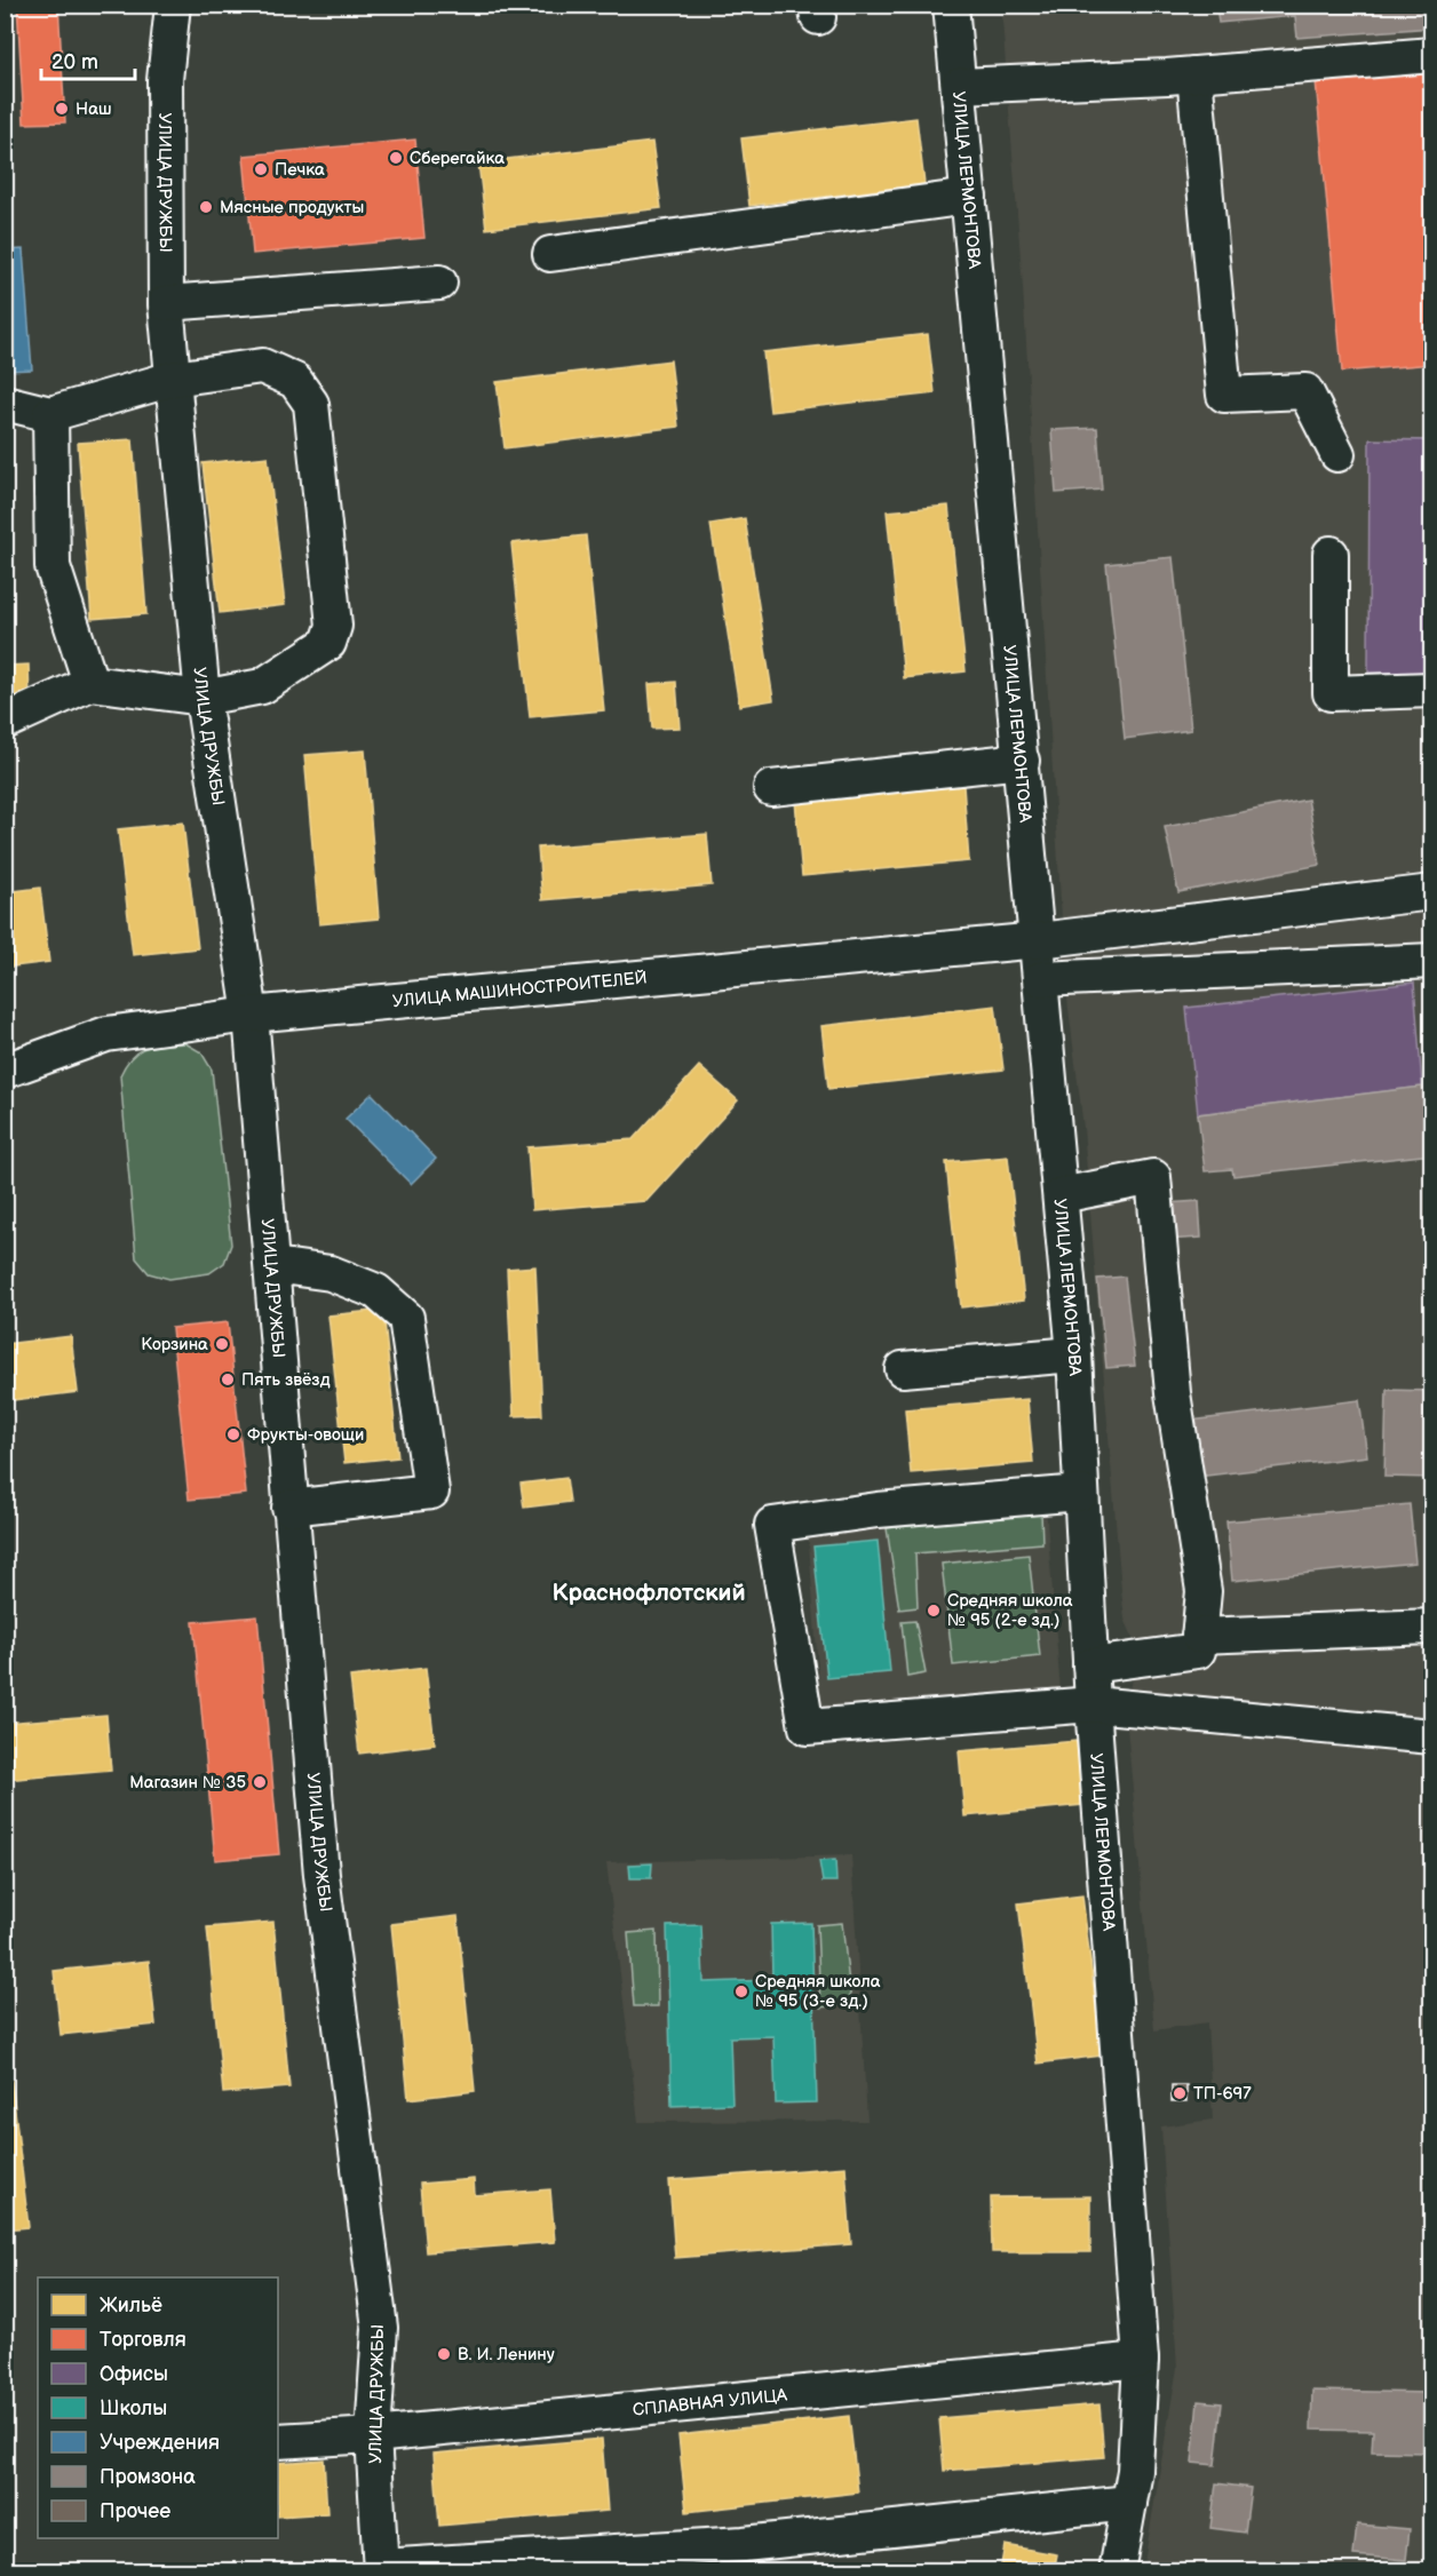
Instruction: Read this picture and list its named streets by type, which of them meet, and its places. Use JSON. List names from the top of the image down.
{
  "streets": {
    "street": [
      "УЛИЦА ЛЕРМОНТОВА",
      "УЛИЦА ДРУЖБЫ",
      "УЛИЦА МАШИНОСТРОИТЕЛЕЙ",
      "СПЛАВНАЯ УЛИЦА"
    ]
  },
  "crossings": [
    ["УЛИЦА ЛЕРМОНТОВА", "УЛИЦА МАШИНОСТРОИТЕЛЕЙ"],
    ["УЛИЦА ЛЕРМОНТОВА", "СПЛАВНАЯ УЛИЦА"],
    ["УЛИЦА ДРУЖБЫ", "УЛИЦА МАШИНОСТРОИТЕЛЕЙ"],
    ["УЛИЦА ДРУЖБЫ", "СПЛАВНАЯ УЛИЦА"]
  ],
  "districts": ["Краснофлотский"],
  "places": [
    "Наш",
    "Сберегайка",
    "Печка",
    "Мясные продукты",
    "Корзина",
    "Пять звёзд",
    "Фрукты-овощи",
    "Средняя школа № 95 (2-е зд.)",
    "Магазин № 35",
    "Средняя школа № 95 (3-е зд.)",
    "ТП-697",
    "В. И. Ленину"
  ],
  "legend": [
    "Жильё",
    "Торговля",
    "Офисы",
    "Школы",
    "Учреждения",
    "Промзона",
    "Прочее"
  ],
  "scale_bar": "20 m"
}
